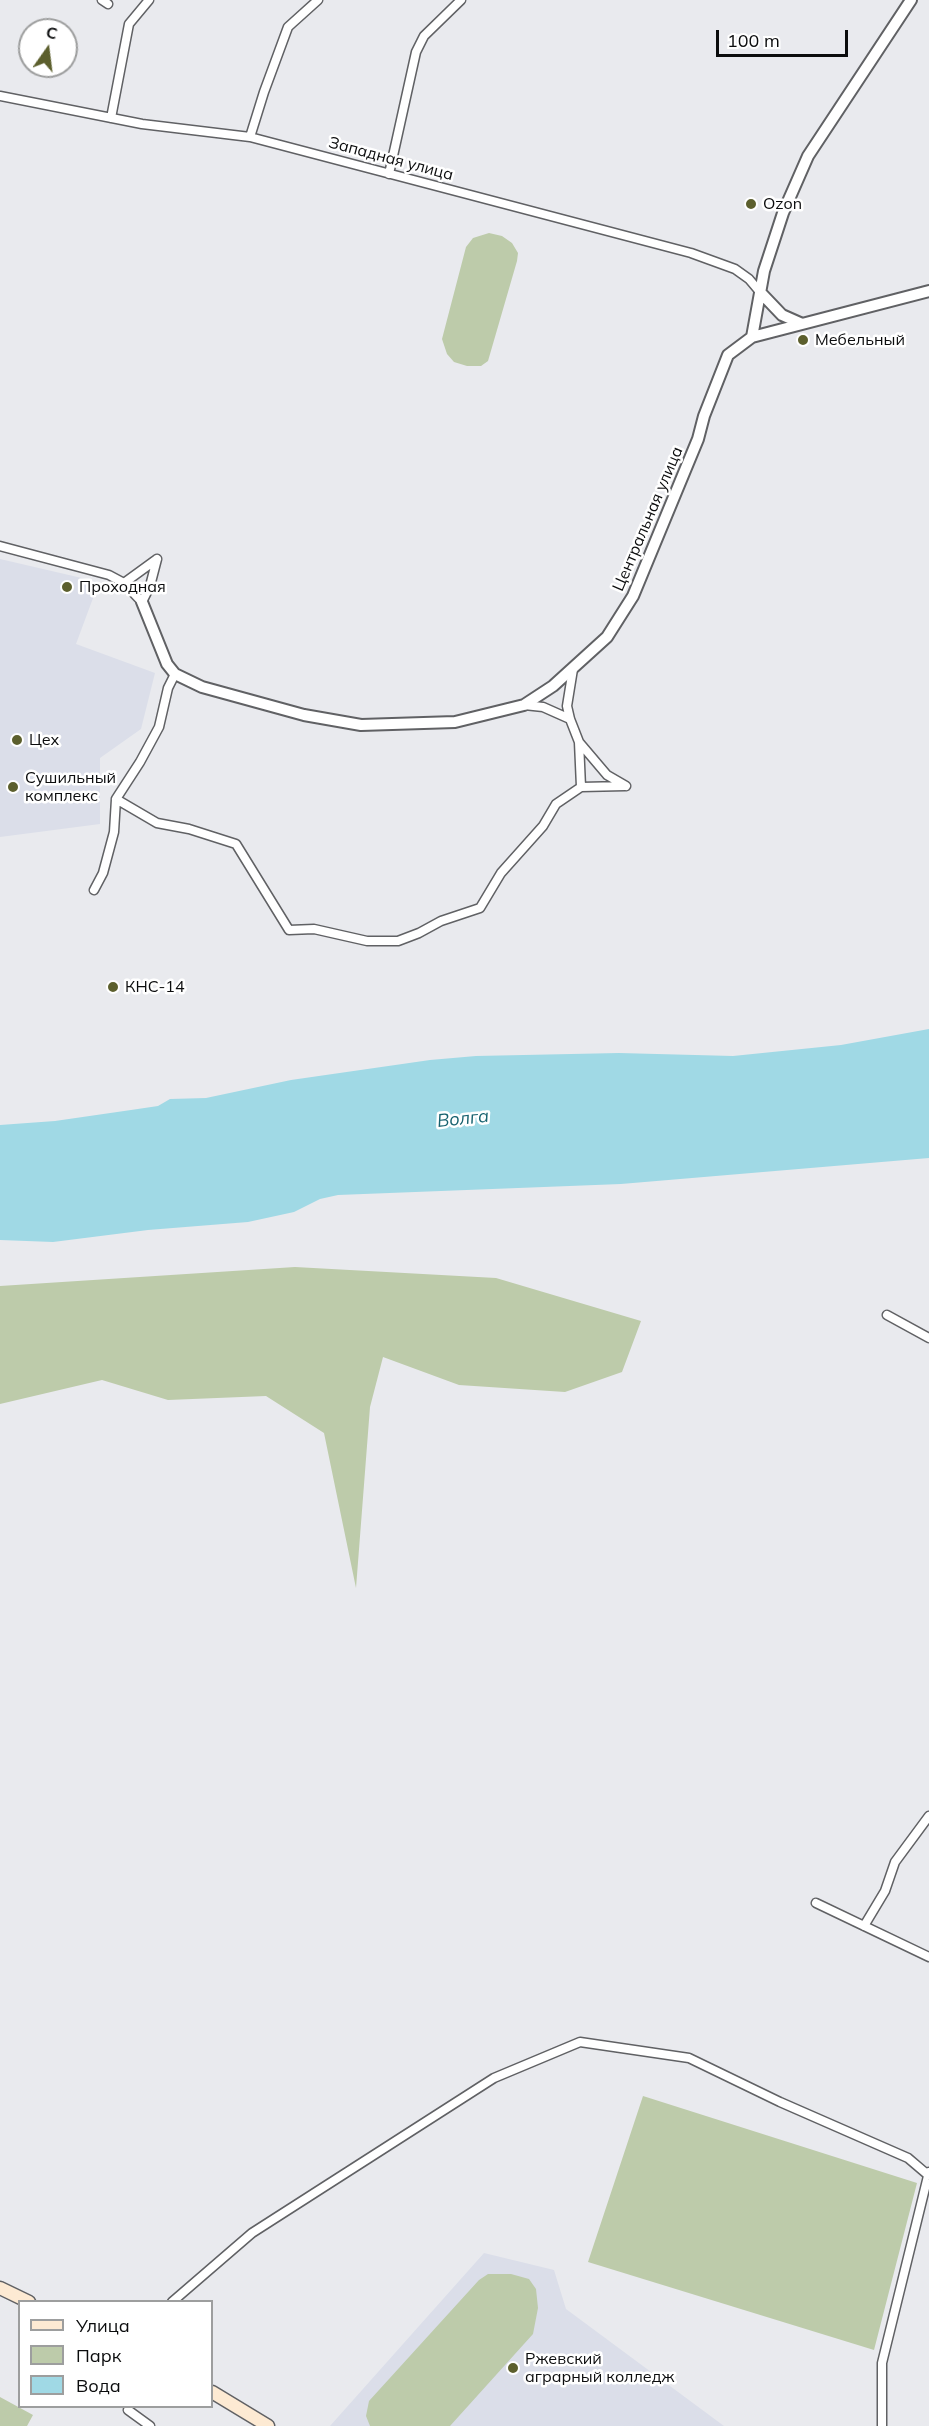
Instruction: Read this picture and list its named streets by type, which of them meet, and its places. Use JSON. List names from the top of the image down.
{
  "streets": {
    "street": ["Западная улица", "Центральная улица"]
  },
  "water": ["Волга"],
  "places": [
    "Ozon",
    "Мебельный",
    "Проходная",
    "Цех",
    "Сушильный комплекс",
    "КНС-14",
    "Ржевский аграрный колледж"
  ],
  "legend": ["Улица", "Парк", "Вода"],
  "scale_bar": "100 m",
  "north": "top"
}
